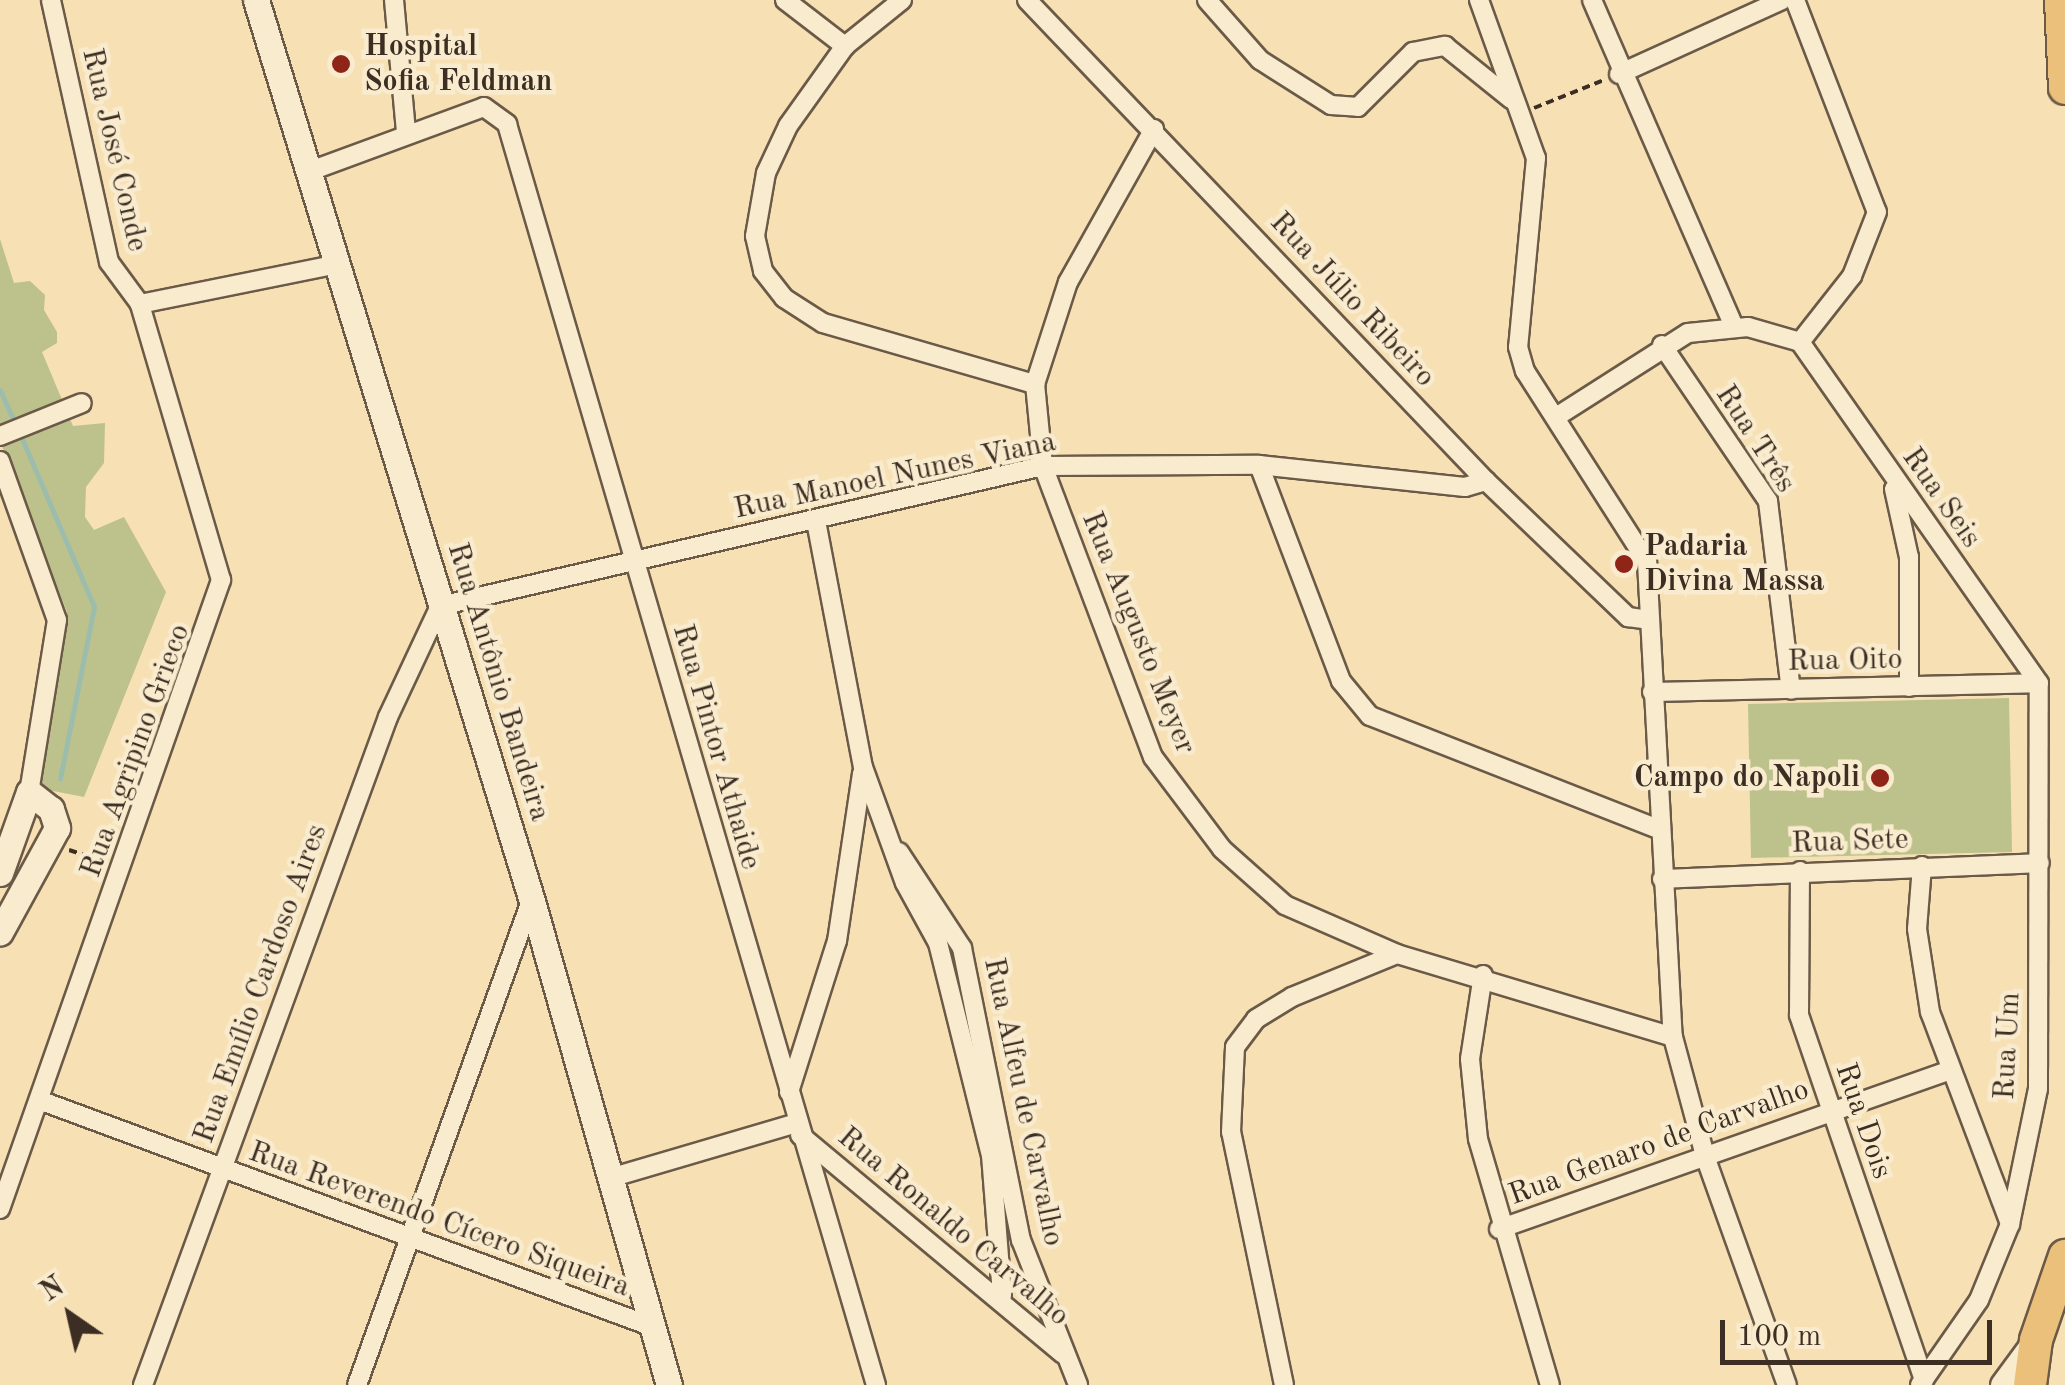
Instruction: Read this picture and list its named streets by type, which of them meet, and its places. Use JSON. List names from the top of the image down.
{
  "streets": {
    "street": [
      "Rua José Conde",
      "Rua Júlio Ribeiro",
      "Rua Três",
      "Rua Manoel Nunes Viana",
      "Rua Seis",
      "Rua Augusto Meyer",
      "Rua Oito",
      "Rua Antônio Bandeira",
      "Rua Pintor Athaide",
      "Rua Agripino Grieco",
      "Rua Sete",
      "Rua Emílio Cardoso Aires",
      "Rua Um",
      "Rua Alfeu de Carvalho",
      "Rua Dois",
      "Rua Genaro de Carvalho",
      "Rua Reverendo Cícero Siqueira",
      "Rua Ronaldo Carvalho"
    ]
  },
  "crossings": [
    ["Rua José Conde", "Rua Agripino Grieco"],
    ["Rua Júlio Ribeiro", "Rua Manoel Nunes Viana"],
    ["Rua Três", "Rua Oito"],
    ["Rua Manoel Nunes Viana", "Rua Augusto Meyer"],
    ["Rua Manoel Nunes Viana", "Rua Antônio Bandeira"],
    ["Rua Manoel Nunes Viana", "Rua Pintor Athaide"],
    ["Rua Manoel Nunes Viana", "Rua Emílio Cardoso Aires"],
    ["Rua Manoel Nunes Viana", "Rua Alfeu de Carvalho"],
    ["Rua Seis", "Rua Oito"],
    ["Rua Seis", "Rua Um"],
    ["Rua Oito", "Rua Um"],
    ["Rua Antônio Bandeira", "Rua Emílio Cardoso Aires"],
    ["Rua Antônio Bandeira", "Rua Reverendo Cícero Siqueira"],
    ["Rua Pintor Athaide", "Rua Ronaldo Carvalho"],
    ["Rua Agripino Grieco", "Rua Reverendo Cícero Siqueira"],
    ["Rua Sete", "Rua Um"],
    ["Rua Sete", "Rua Dois"],
    ["Rua Emílio Cardoso Aires", "Rua Reverendo Cícero Siqueira"],
    ["Rua Um", "Rua Dois"],
    ["Rua Alfeu de Carvalho", "Rua Ronaldo Carvalho"],
    ["Rua Dois", "Rua Genaro de Carvalho"]
  ],
  "places": ["Hospital Sofia Feldman", "Padaria Divina Massa", "Campo do Napoli"],
  "scale_bar": "100 m",
  "north": "top left"
}
